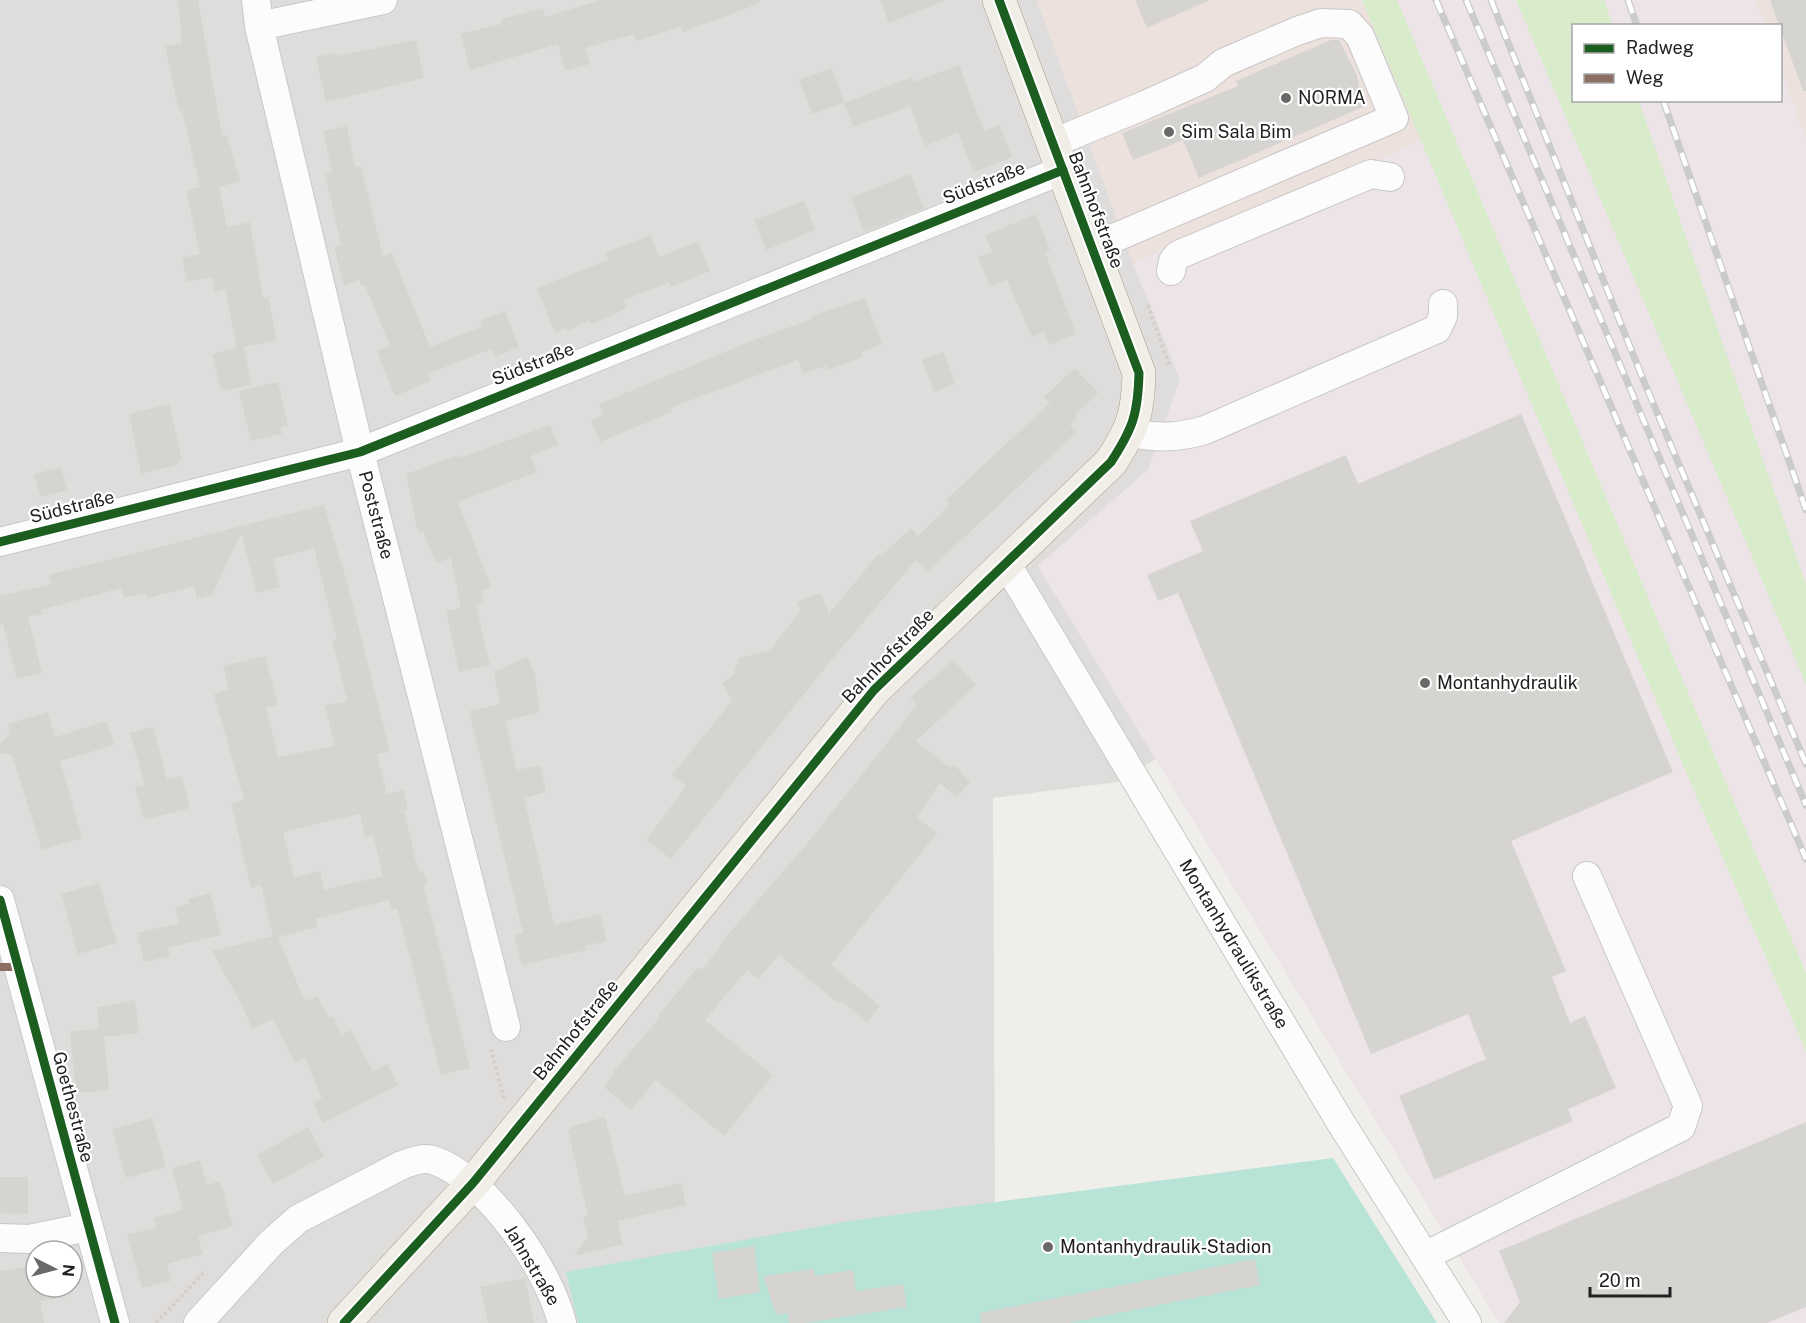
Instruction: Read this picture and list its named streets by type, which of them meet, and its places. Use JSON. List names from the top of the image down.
{
  "streets": {
    "main road": ["Bahnhofstraße"],
    "street": [
      "Südstraße",
      "Poststraße",
      "Montanhydraulikstraße",
      "Goethestraße",
      "Jahnstraße"
    ]
  },
  "crossings": [
    ["Südstraße", "Bahnhofstraße"],
    ["Südstraße", "Poststraße"],
    ["Bahnhofstraße", "Montanhydraulikstraße"],
    ["Bahnhofstraße", "Jahnstraße"]
  ],
  "places": [
    "NORMA",
    "Sim Sala Bim",
    "Montanhydraulik",
    "Montanhydraulik-Stadion"
  ],
  "legend": ["Radweg", "Weg"],
  "scale_bar": "20 m",
  "north": "right"
}
